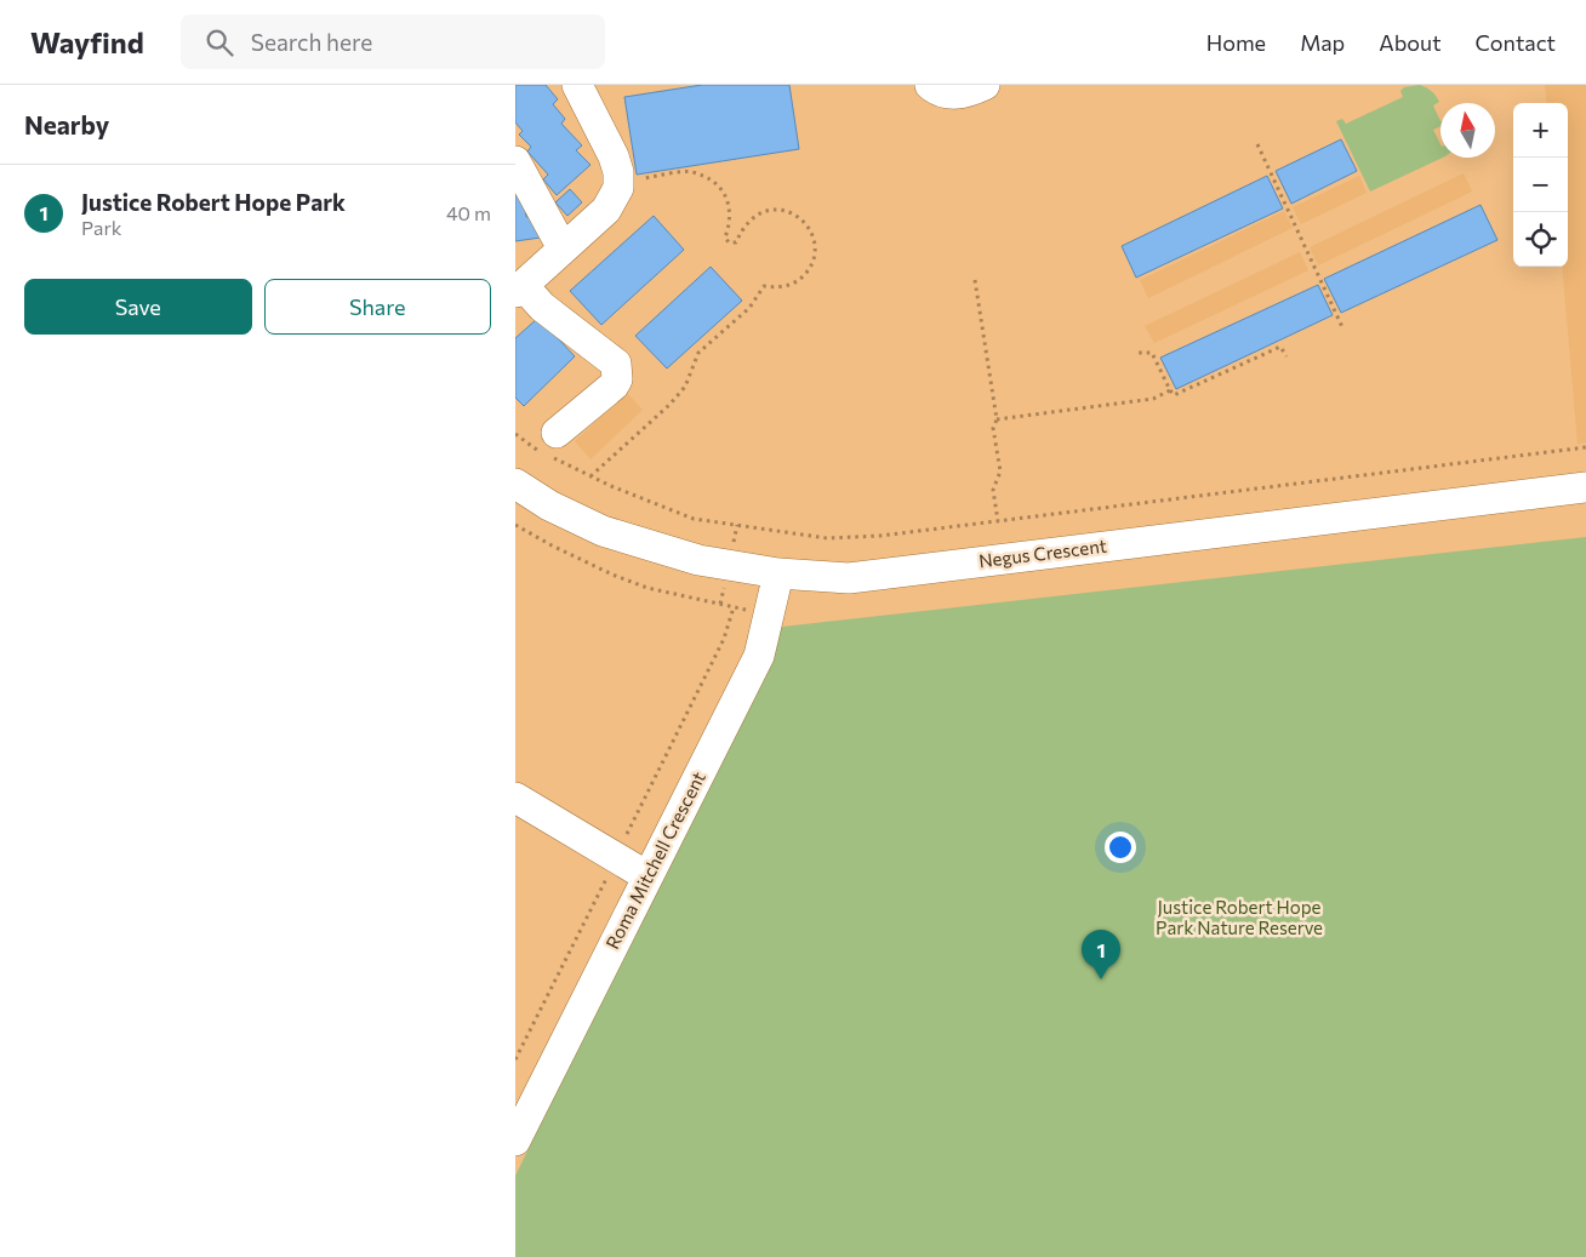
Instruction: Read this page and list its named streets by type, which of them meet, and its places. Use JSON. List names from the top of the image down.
{
  "streets": {
    "street": ["Negus Crescent", "Roma Mitchell Crescent"]
  },
  "crossings": [
    ["Negus Crescent", "Roma Mitchell Crescent"]
  ],
  "parks": ["Justice Robert Hope Park Nature Reserve"],
  "north": "top",
  "page": {
    "header": "Wayfind",
    "search": "Search here",
    "nav": [
      "Home",
      "Map",
      "About",
      "Contact"
    ],
    "heading": "Nearby",
    "map_buttons": ["+", "−"],
    "list": [
      {
        "mark": "1",
        "name": "Justice Robert Hope Park",
        "note": "Park",
        "value": "40 m"
      }
    ],
    "buttons": ["Save", "Share"],
    "pins": "1"
  }
}
